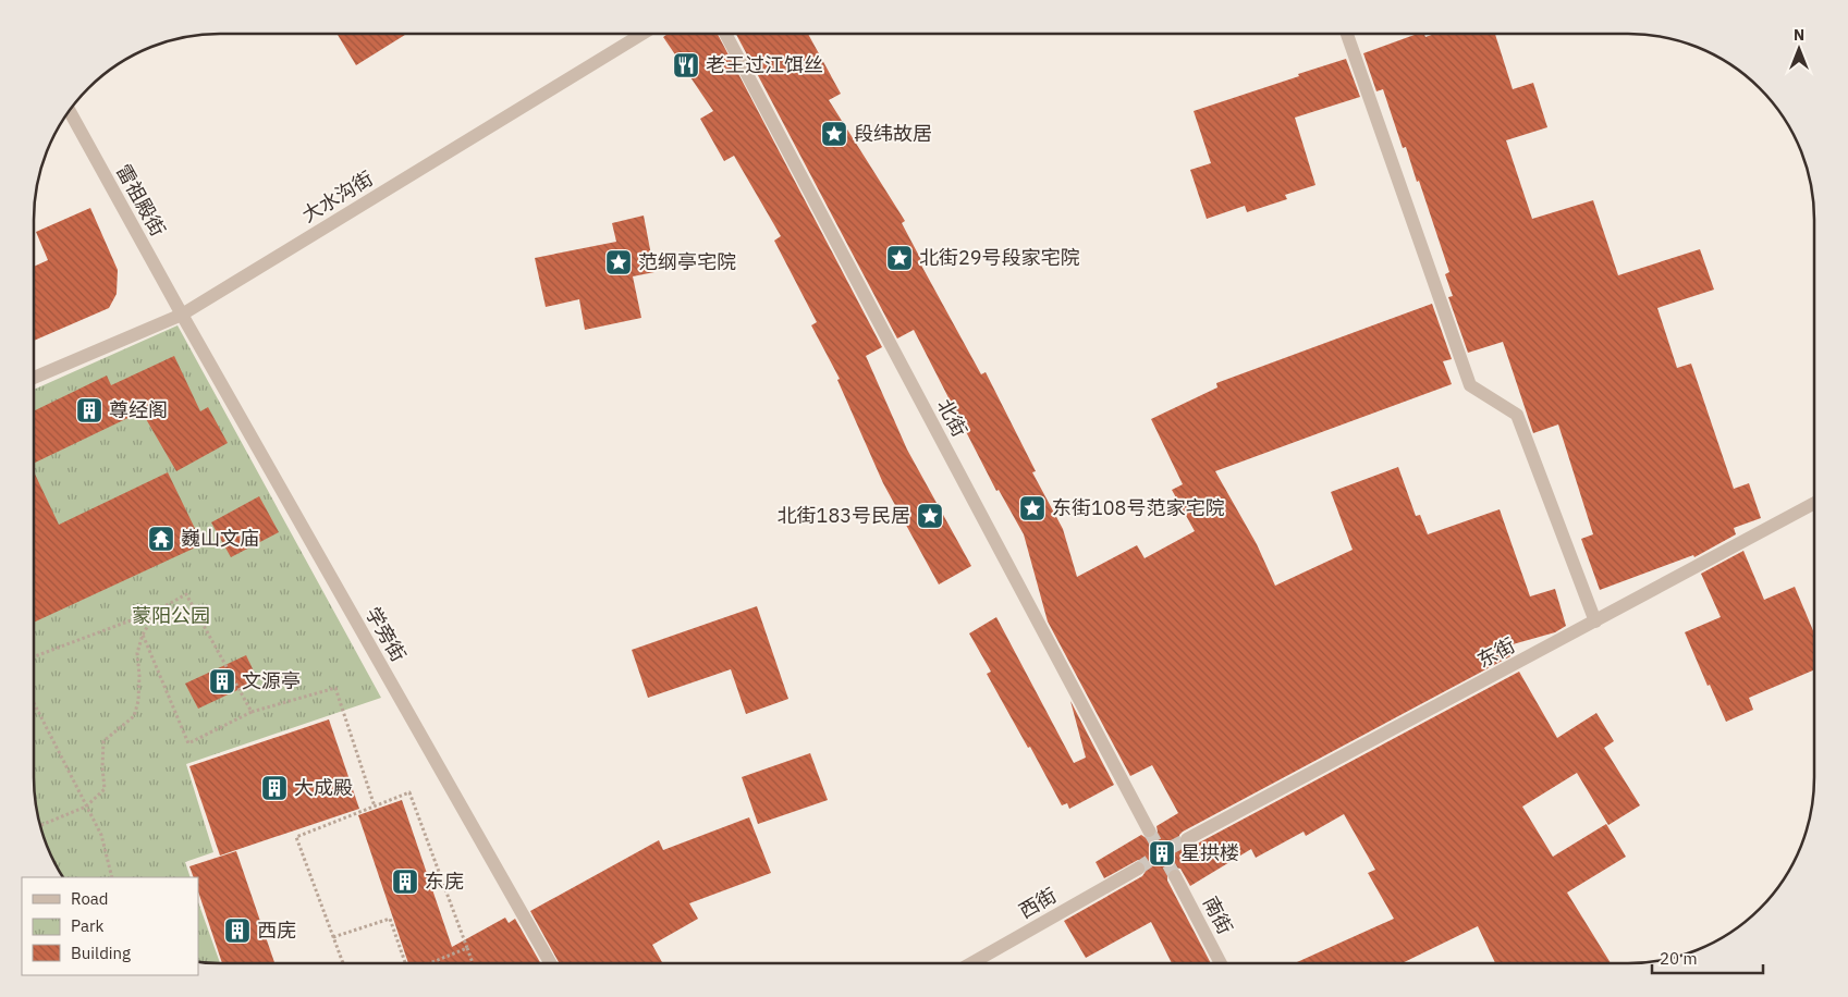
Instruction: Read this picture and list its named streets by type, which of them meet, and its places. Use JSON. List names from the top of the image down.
{
  "streets": {
    "street": [
      "大水沟街",
      "雷祖殿街",
      "北街",
      "学旁街",
      "东街",
      "西街",
      "南街"
    ]
  },
  "crossings": [
    ["大水沟街", "雷祖殿街"],
    ["大水沟街", "学旁街"],
    ["雷祖殿街", "学旁街"]
  ],
  "parks": ["蒙阳公园"],
  "places": {
    "restaurant": ["老王过江饵丝"],
    "place": [
      "段纬故居",
      "北街29号段家宅院",
      "范纲亭宅院",
      "东街108号范家宅院",
      "北街183号民居"
    ],
    "building": [
      "尊经阁",
      "文源亭",
      "大成殿",
      "星拱楼",
      "东庑",
      "西庑"
    ],
    "temple": ["巍山文庙"]
  },
  "legend": ["Road", "Park", "Building"],
  "scale_bar": "20 m",
  "north": "top"
}
